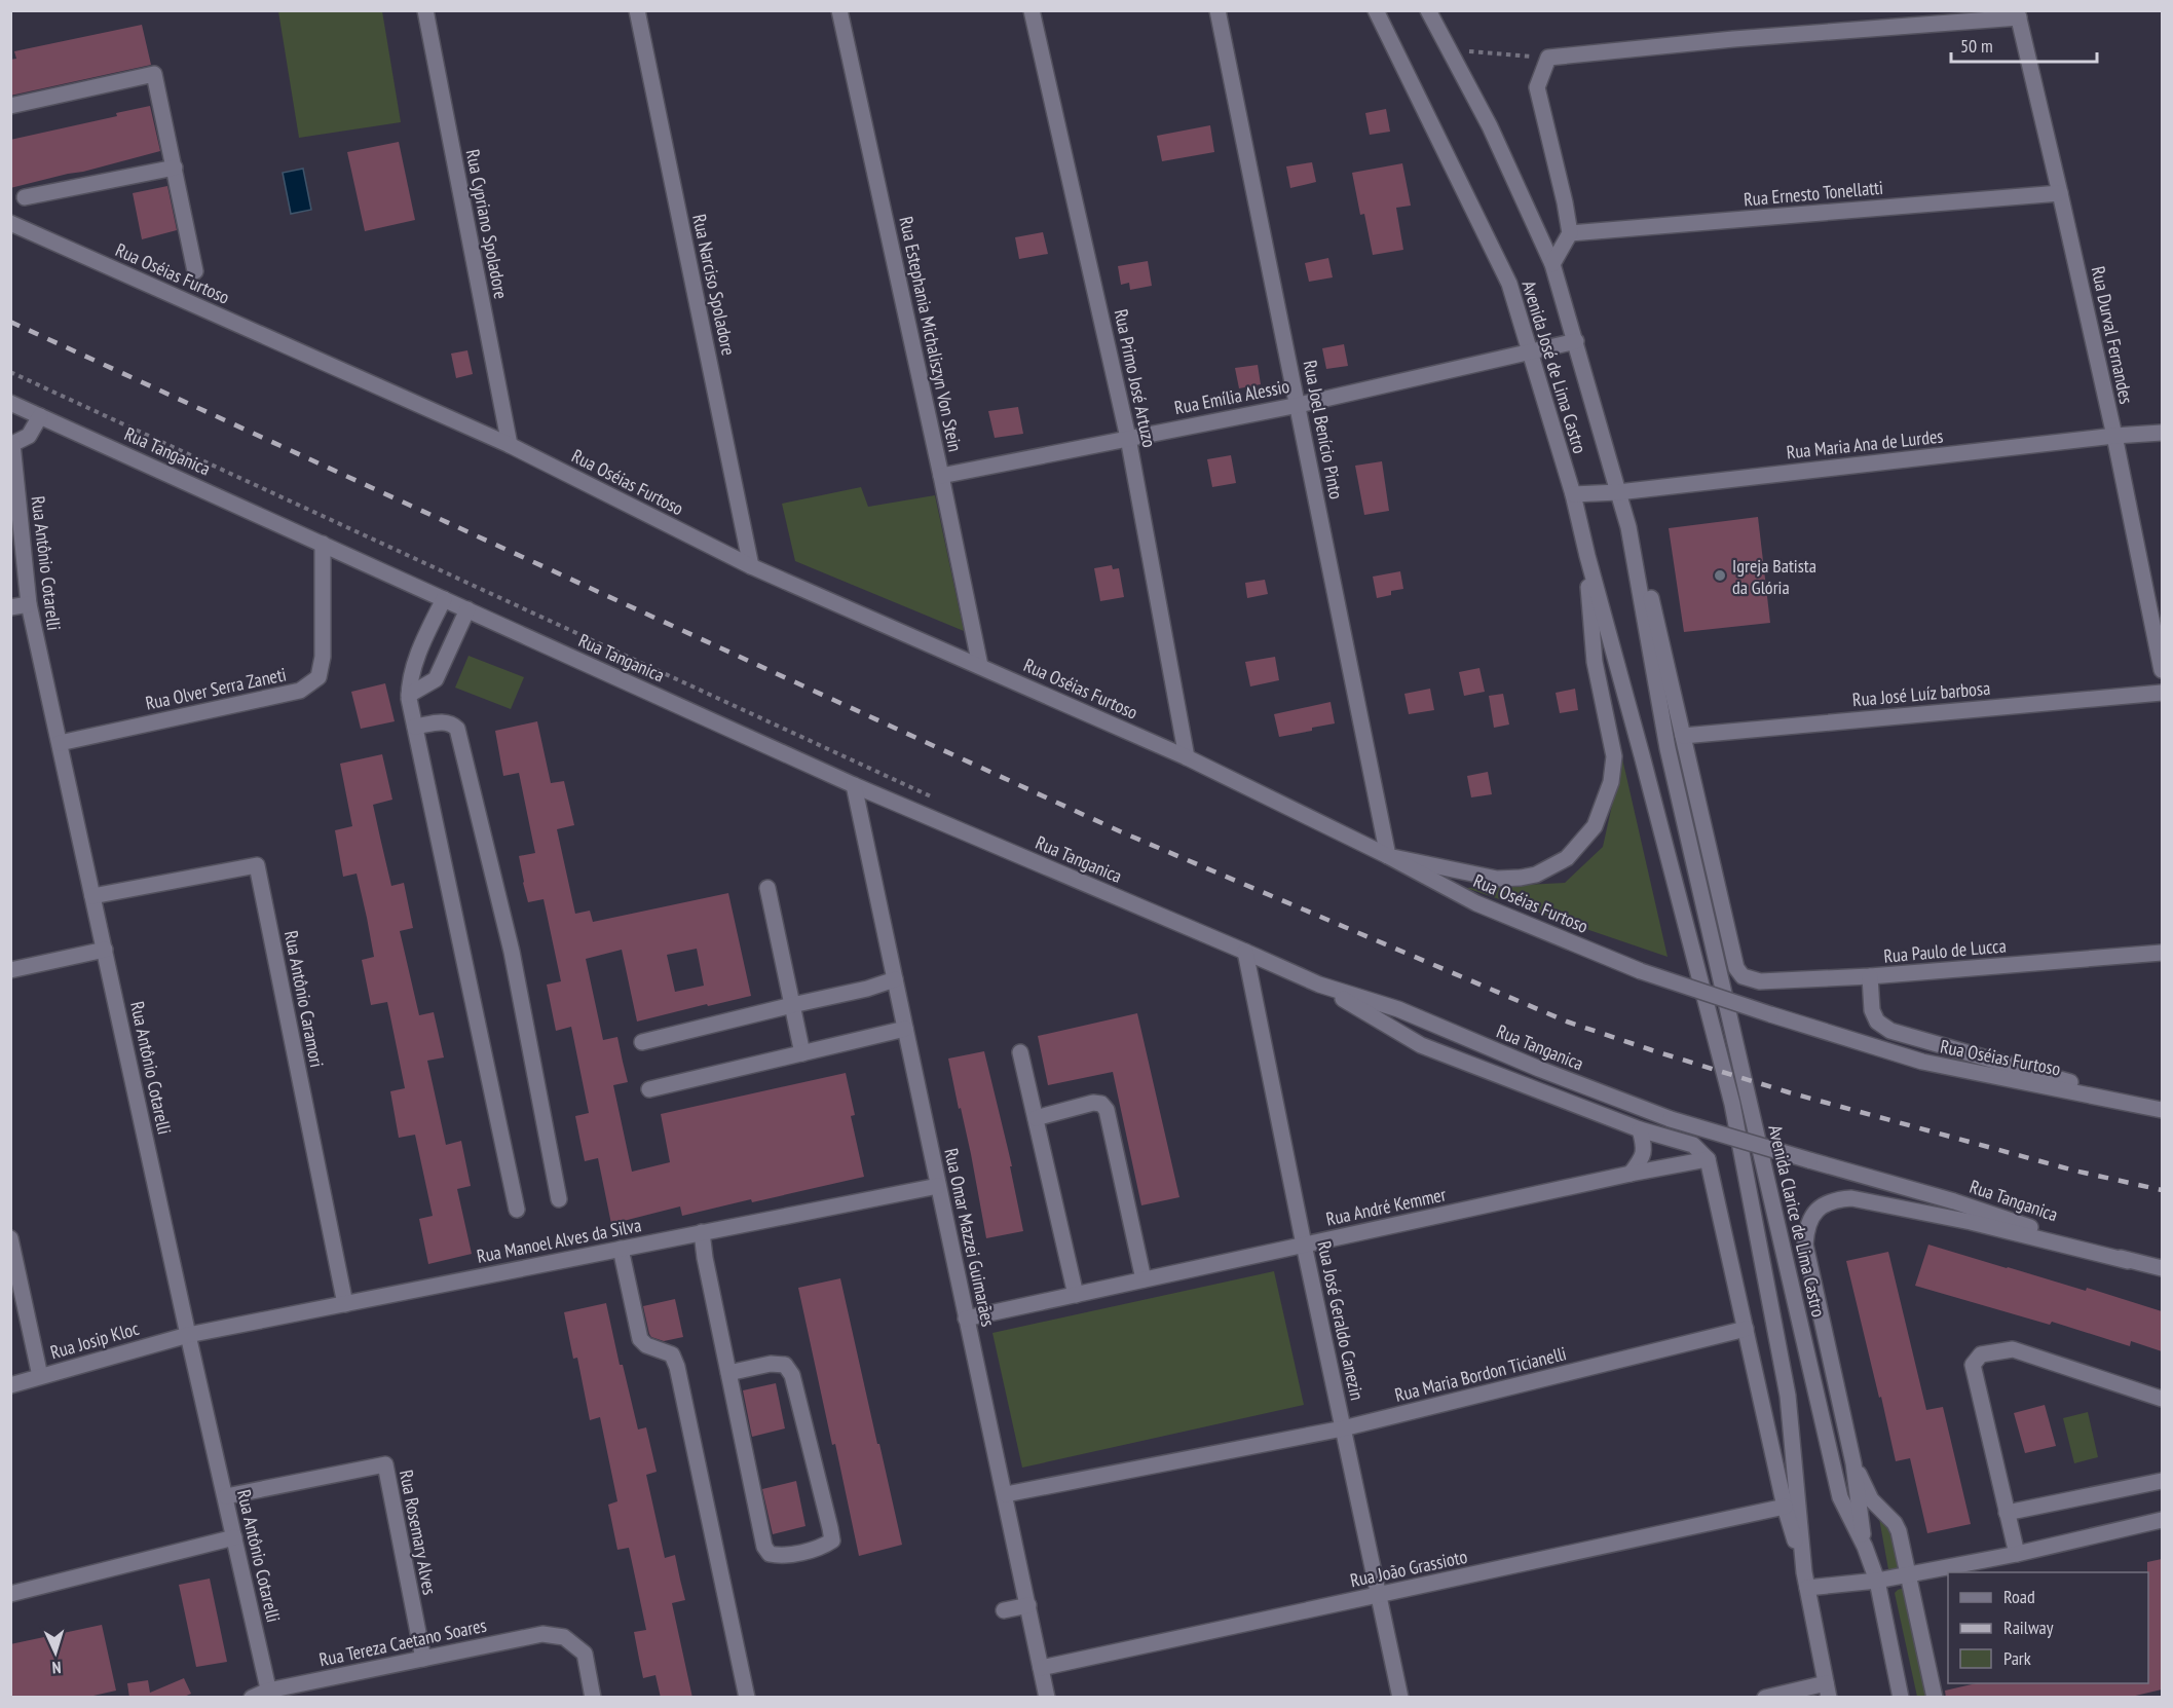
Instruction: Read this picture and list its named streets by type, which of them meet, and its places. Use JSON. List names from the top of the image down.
{
  "streets": {
    "street": [
      "Rua Ernesto Tonellatti",
      "Rua Cypriano Spoladore",
      "Rua Oséias Furtoso",
      "Rua Narciso Spoladore",
      "Rua Estephania Michaliszyn Von Stein",
      "Rua Durval Fernandes",
      "Avenida José de Lima Castro",
      "Rua Primo José Artuzo",
      "Rua Emília Alessio",
      "Rua Joel Benício Pinto",
      "Rua Maria Ana de Lurdes",
      "Rua Tanganica",
      "Rua Antônio Cotarelli",
      "Rua Olver Serra Zaneti",
      "Rua José Luíz barbosa",
      "Rua Paulo de Lucca",
      "Rua Antônio Caramori",
      "Rua André Kemmer",
      "Avenida Clarice de Lima Castro",
      "Rua Omar Mazzei Guimarães",
      "Rua Manoel Alves da Silva",
      "Rua José Geraldo Canezin",
      "Rua Josip Kloc",
      "Rua Maria Bordon Ticianelli",
      "Rua Rosemary Alves",
      "Rua João Grassioto",
      "Rua Tereza Caetano Soares"
    ]
  },
  "crossings": [
    ["Rua Ernesto Tonellatti", "Rua Durval Fernandes"],
    ["Rua Cypriano Spoladore", "Rua Oséias Furtoso"],
    ["Rua Oséias Furtoso", "Rua Narciso Spoladore"],
    ["Rua Oséias Furtoso", "Rua Estephania Michaliszyn Von Stein"],
    ["Rua Oséias Furtoso", "Rua Primo José Artuzo"],
    ["Rua Oséias Furtoso", "Rua Joel Benício Pinto"],
    ["Rua Estephania Michaliszyn Von Stein", "Rua Emília Alessio"],
    ["Rua Durval Fernandes", "Rua Maria Ana de Lurdes"],
    ["Avenida José de Lima Castro", "Rua Emília Alessio"],
    ["Avenida José de Lima Castro", "Rua Maria Ana de Lurdes"],
    ["Avenida José de Lima Castro", "Avenida Clarice de Lima Castro"],
    ["Rua Primo José Artuzo", "Rua Emília Alessio"],
    ["Rua Emília Alessio", "Rua Joel Benício Pinto"],
    ["Rua Tanganica", "Rua Olver Serra Zaneti"],
    ["Rua Tanganica", "Rua Omar Mazzei Guimarães"],
    ["Rua Tanganica", "Rua José Geraldo Canezin"],
    ["Rua Antônio Cotarelli", "Rua Olver Serra Zaneti"],
    ["Rua Antônio Cotarelli", "Rua Antônio Caramori"],
    ["Rua Antônio Cotarelli", "Rua Manoel Alves da Silva"],
    ["Rua Antônio Cotarelli", "Rua Josip Kloc"],
    ["Rua Antônio Cotarelli", "Rua Rosemary Alves"],
    ["Rua Antônio Cotarelli", "Rua Tereza Caetano Soares"],
    ["Rua José Luíz barbosa", "Rua Paulo de Lucca"],
    ["Rua Antônio Caramori", "Rua Manoel Alves da Silva"],
    ["Rua André Kemmer", "Rua Omar Mazzei Guimarães"],
    ["Rua André Kemmer", "Rua José Geraldo Canezin"],
    ["Rua Omar Mazzei Guimarães", "Rua Manoel Alves da Silva"],
    ["Rua Omar Mazzei Guimarães", "Rua Maria Bordon Ticianelli"],
    ["Rua Omar Mazzei Guimarães", "Rua João Grassioto"],
    ["Rua Manoel Alves da Silva", "Rua Josip Kloc"],
    ["Rua José Geraldo Canezin", "Rua Maria Bordon Ticianelli"],
    ["Rua José Geraldo Canezin", "Rua João Grassioto"],
    ["Rua Rosemary Alves", "Rua Tereza Caetano Soares"]
  ],
  "places": ["Igreja Batista da Glória"],
  "legend": ["Road", "Railway", "Park"],
  "scale_bar": "50 m",
  "north": "bottom"
}
